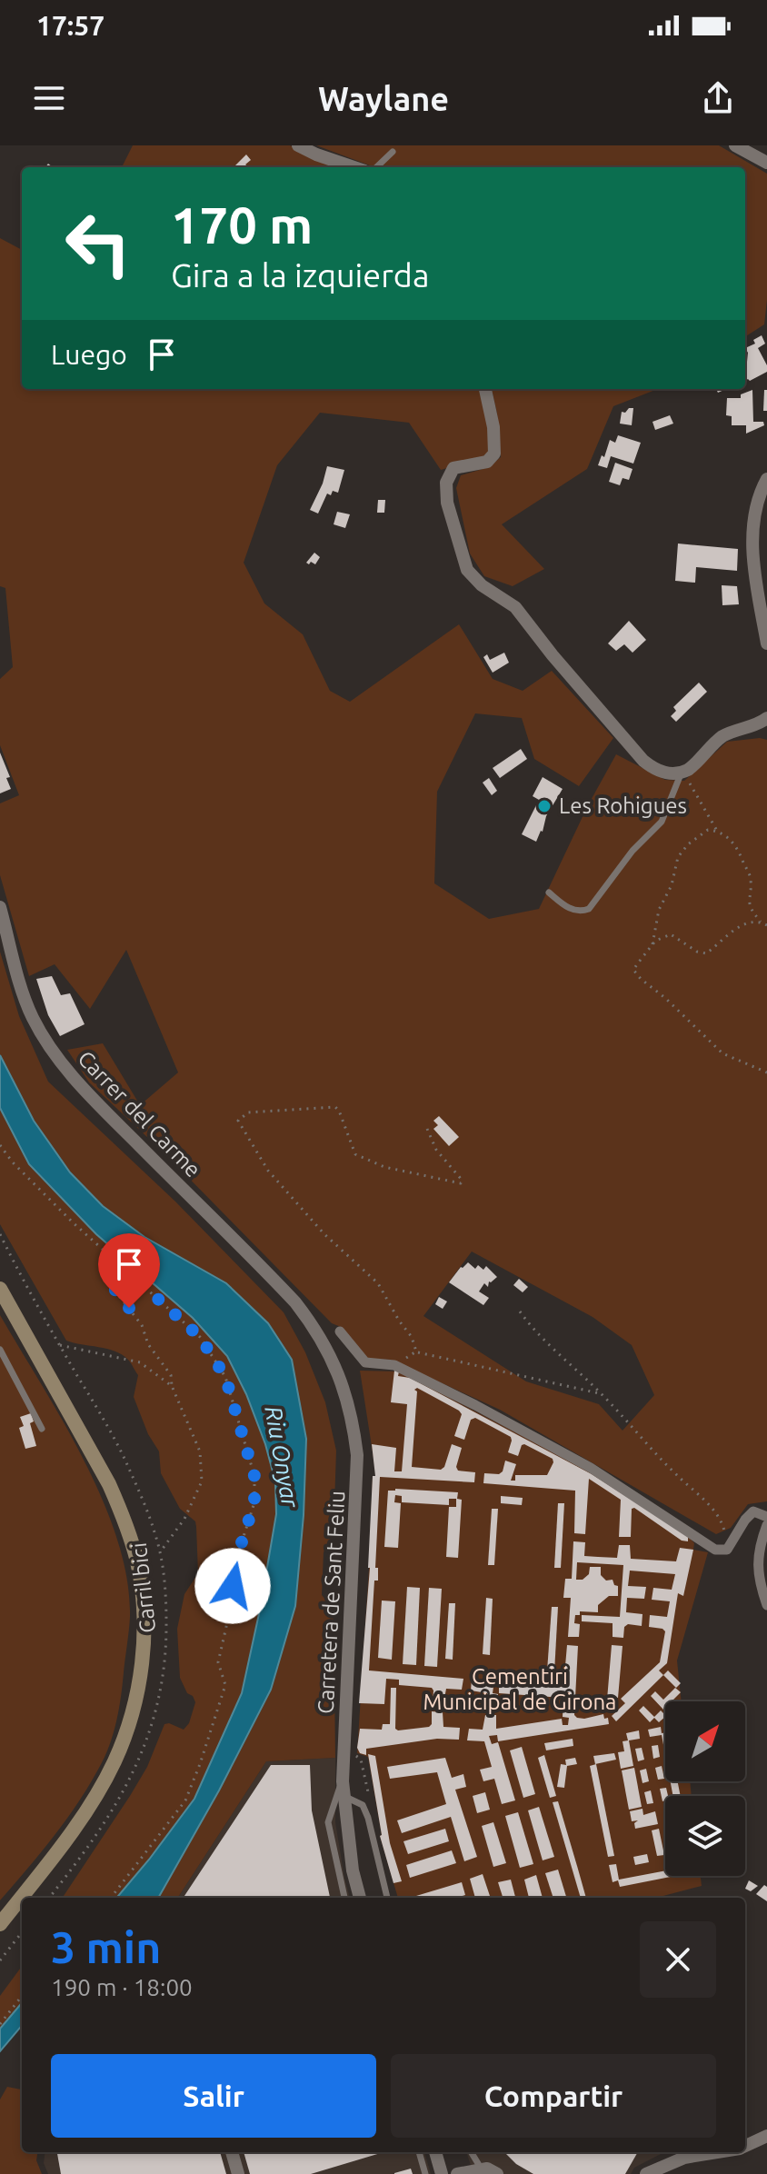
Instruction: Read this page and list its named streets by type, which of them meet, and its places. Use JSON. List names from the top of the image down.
{
  "streets": {
    "street": ["Carrer del Carme", "Carretera de Sant Feliu"],
    "path": ["Carril bici"]
  },
  "crossings": [
    ["Carrer del Carme", "Carretera de Sant Feliu"]
  ],
  "water": ["Riu Onyar"],
  "parks": ["Cementiri Municipal de Girona"],
  "places": ["Les Rohigues"],
  "north": "top right",
  "page": {
    "status": "17:57",
    "header": "Waylane",
    "turn": ["170 m", "Gira a la izquierda"],
    "then": "Luego",
    "heading": ["3 min", "190 m · 18:00"],
    "buttons": ["Salir", "Compartir"]
  }
}
